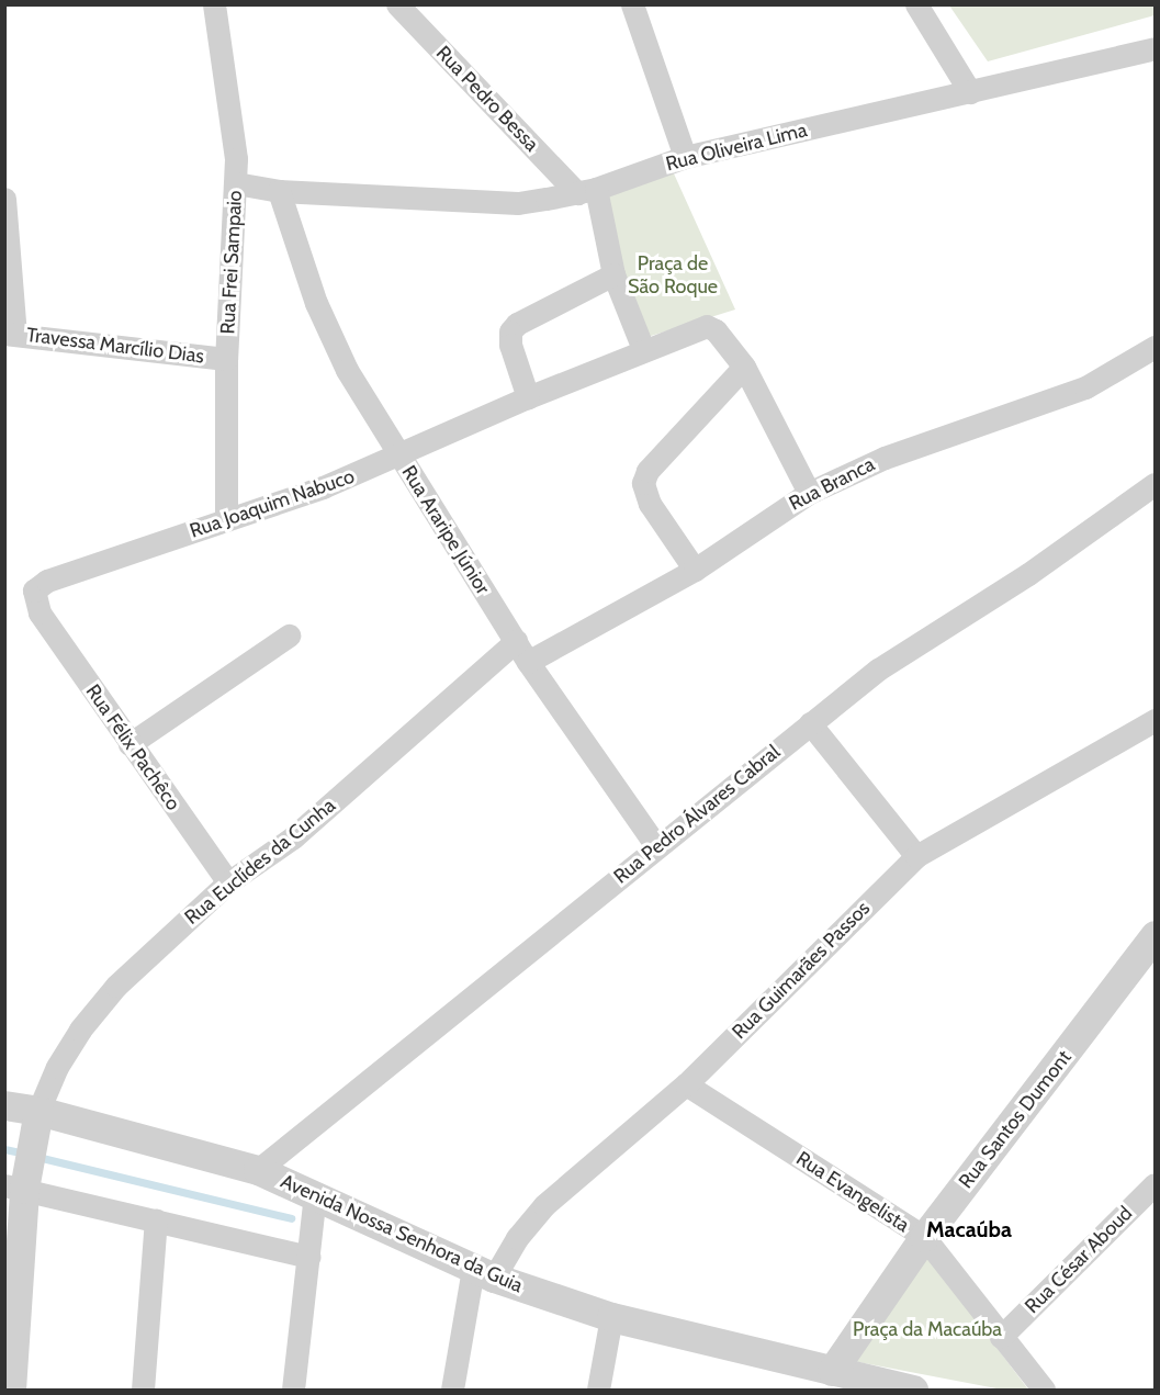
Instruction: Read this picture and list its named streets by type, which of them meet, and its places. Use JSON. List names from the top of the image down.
{
  "streets": {
    "street": [
      "Rua Pedro Bessa",
      "Rua Oliveira Lima",
      "Rua Frei Sampaio",
      "Travessa Marcílio Dias",
      "Rua Branca",
      "Rua Joaquim Nabuco",
      "Rua Araripe Júnior",
      "Rua Félix Pachêco",
      "Rua Pedro Álvares Cabral",
      "Rua Euclídes da Cunha",
      "Rua Guimarães Passos",
      "Rua Santos Dumont",
      "Rua Evangelista",
      "Avenida Nossa Senhora da Guia",
      "Rua César Aboud"
    ]
  },
  "crossings": [
    ["Rua Pedro Bessa", "Rua Oliveira Lima"],
    ["Rua Oliveira Lima", "Rua Frei Sampaio"],
    ["Rua Oliveira Lima", "Rua Araripe Júnior"],
    ["Rua Frei Sampaio", "Travessa Marcílio Dias"],
    ["Rua Frei Sampaio", "Rua Joaquim Nabuco"],
    ["Rua Branca", "Rua Araripe Júnior"],
    ["Rua Joaquim Nabuco", "Rua Araripe Júnior"],
    ["Rua Joaquim Nabuco", "Rua Félix Pachêco"],
    ["Rua Araripe Júnior", "Rua Pedro Álvares Cabral"],
    ["Rua Araripe Júnior", "Rua Euclídes da Cunha"],
    ["Rua Félix Pachêco", "Rua Euclídes da Cunha"],
    ["Rua Pedro Álvares Cabral", "Avenida Nossa Senhora da Guia"],
    ["Rua Euclídes da Cunha", "Avenida Nossa Senhora da Guia"],
    ["Rua Guimarães Passos", "Rua Evangelista"],
    ["Rua Guimarães Passos", "Avenida Nossa Senhora da Guia"],
    ["Rua Santos Dumont", "Rua Evangelista"],
    ["Rua Santos Dumont", "Avenida Nossa Senhora da Guia"],
    ["Rua Evangelista", "Rua César Aboud"]
  ],
  "districts": ["Macaúba"],
  "parks": ["Praça de São Roque", "Praça da Macaúba"]
}
